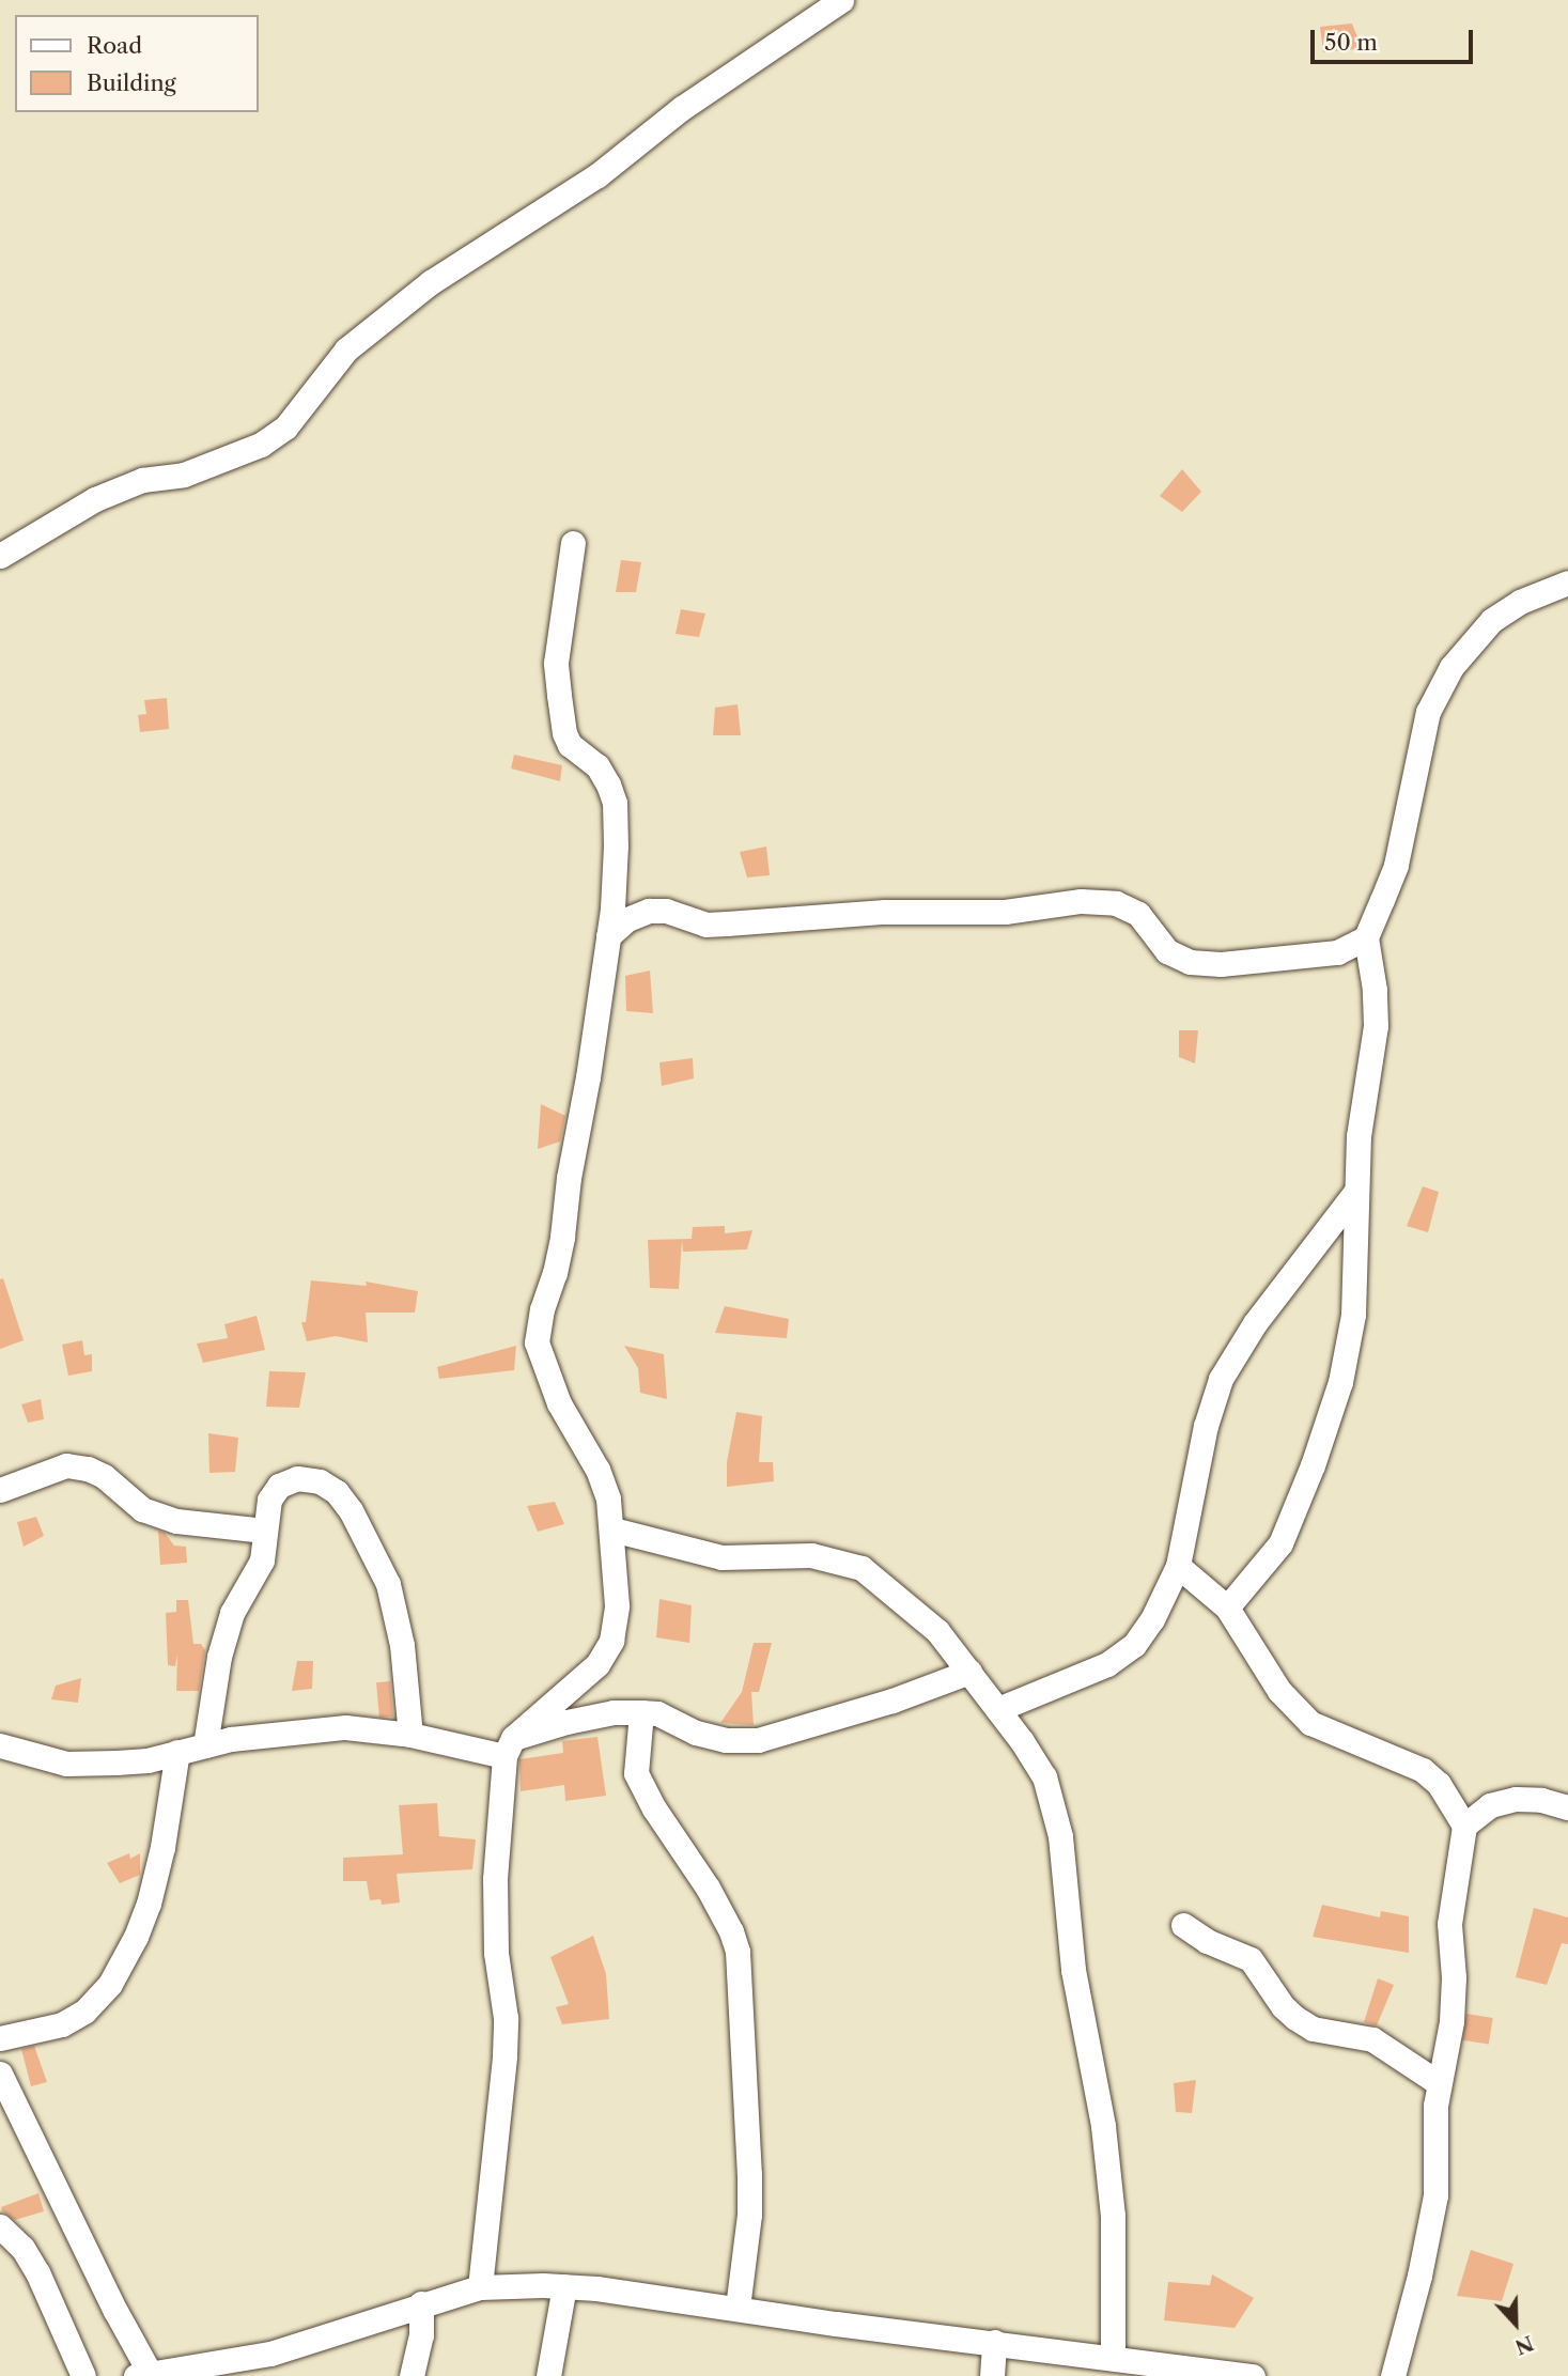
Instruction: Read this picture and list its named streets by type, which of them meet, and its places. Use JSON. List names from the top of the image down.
{
  "legend": ["Road", "Building"],
  "scale_bar": "50 m",
  "north": "bottom"
}
